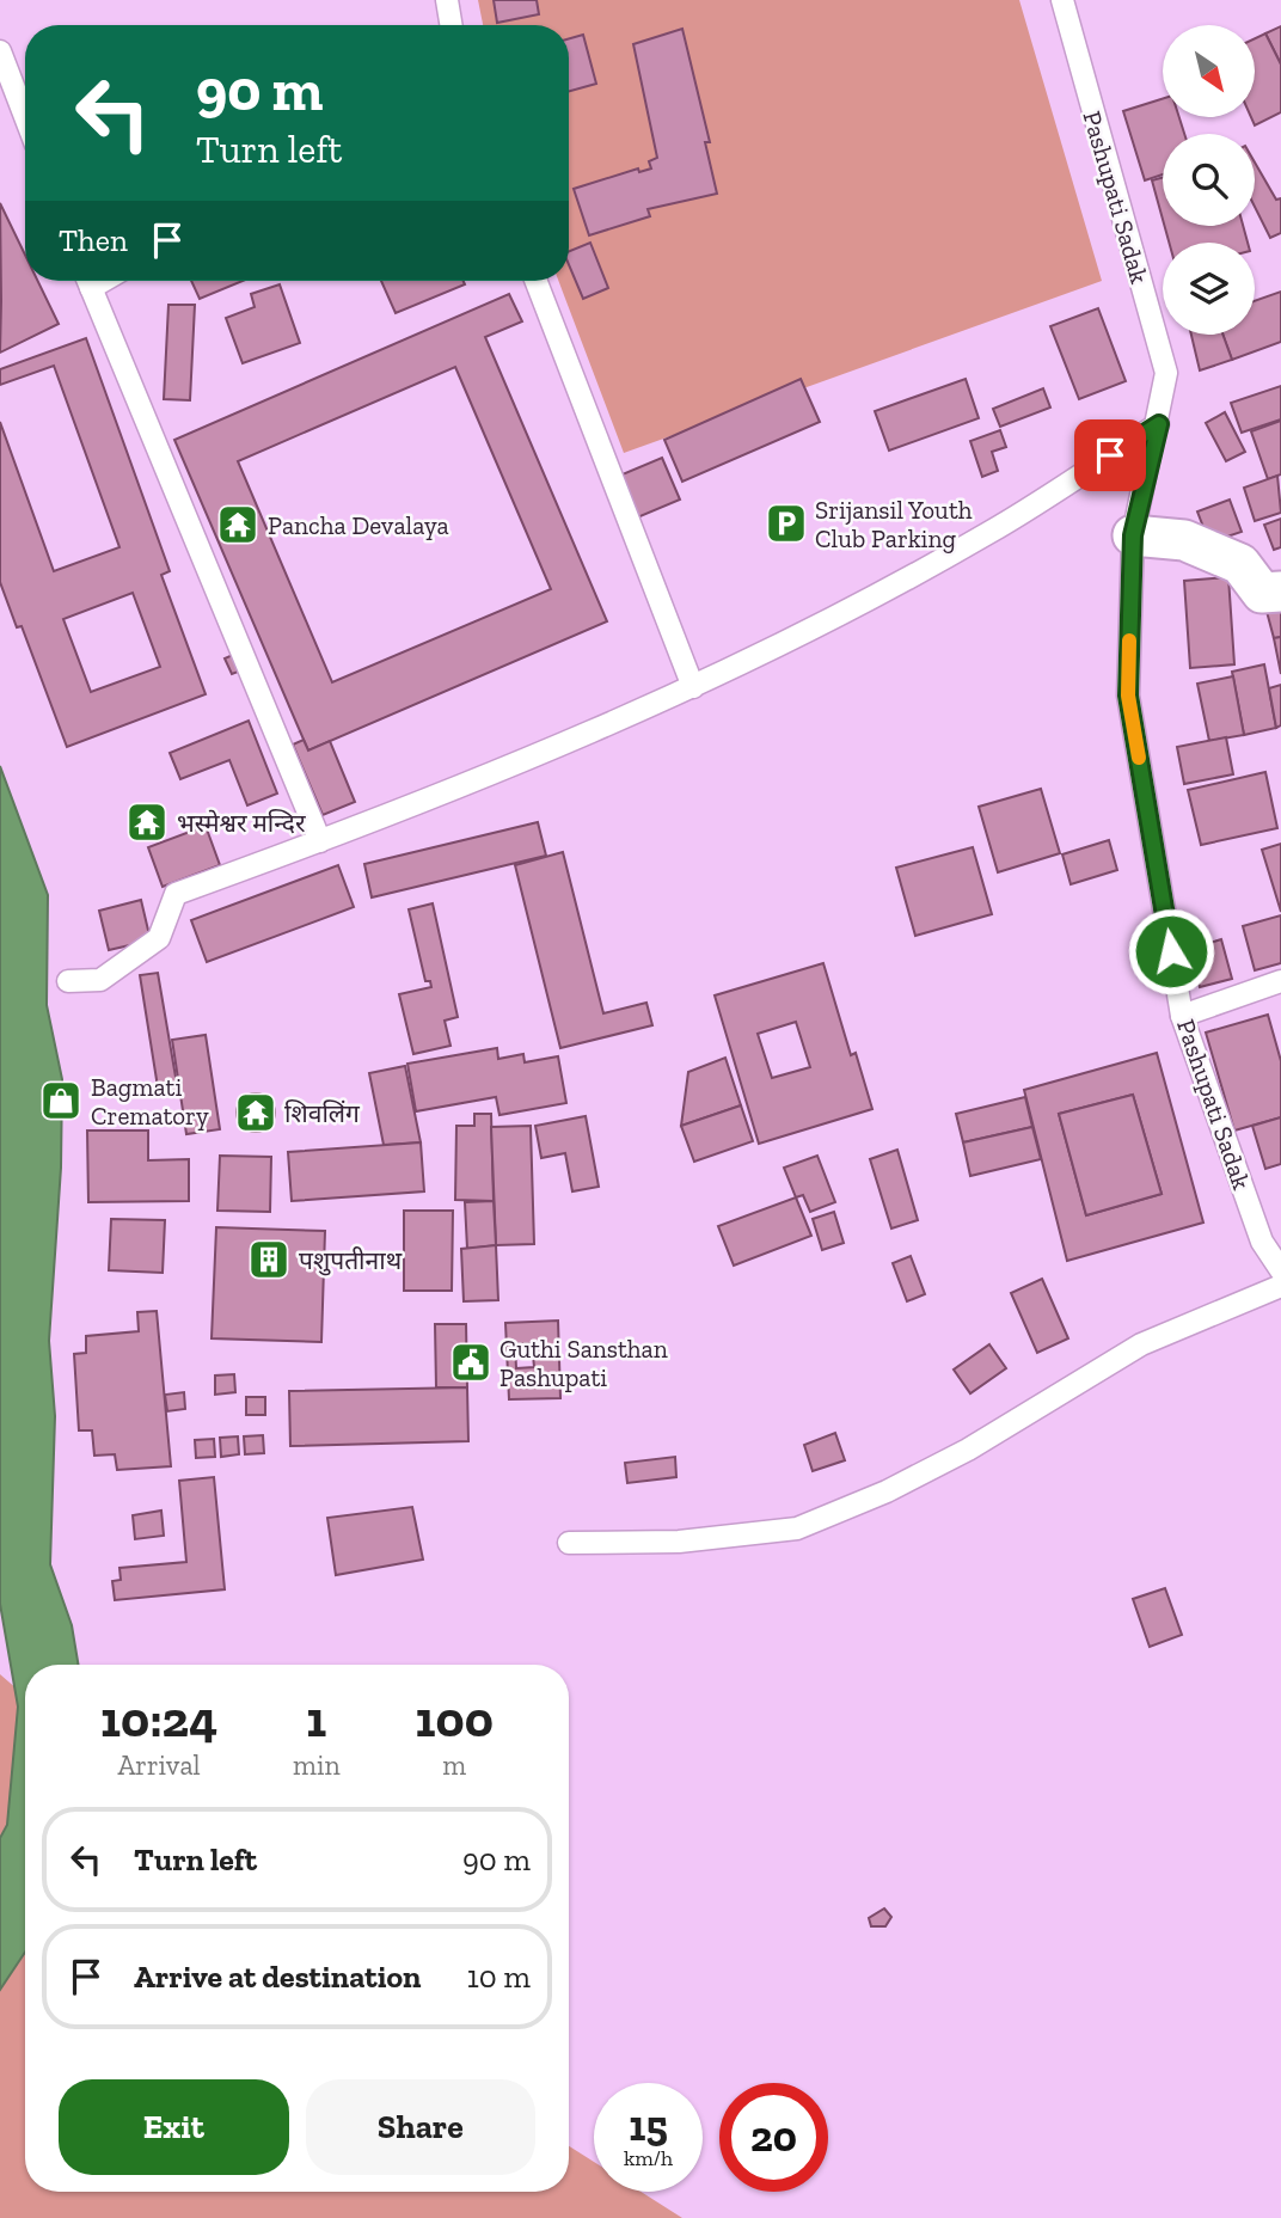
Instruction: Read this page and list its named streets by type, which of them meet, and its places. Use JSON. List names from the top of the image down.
{
  "streets": {
    "lane": ["Pashupati Sadak"]
  },
  "places": {
    "parking": ["Srijansil Youth Club Parking"],
    "temple": ["Pancha Devalaya", "भस्मेश्वर मन्दिर", "शिवलिंग"],
    "shop": ["Bagmati Crematory"],
    "building": ["पशुपतीनाथ"],
    "public building": ["Guthi Sansthan Pashupati"]
  },
  "north": "bottom right",
  "page": {
    "turn": ["90 m", "Turn left"],
    "then": "Then",
    "eta": [
      "10:24",
      "Arrival",
      "1",
      "min",
      "100",
      "m"
    ],
    "list": [
      {
        "name": "Turn left",
        "value": "90 m"
      },
      {
        "name": "Arrive at destination",
        "value": "10 m"
      }
    ],
    "buttons": ["Exit", "Share"],
    "speed": "15 km/h",
    "limit": "20"
  }
}
